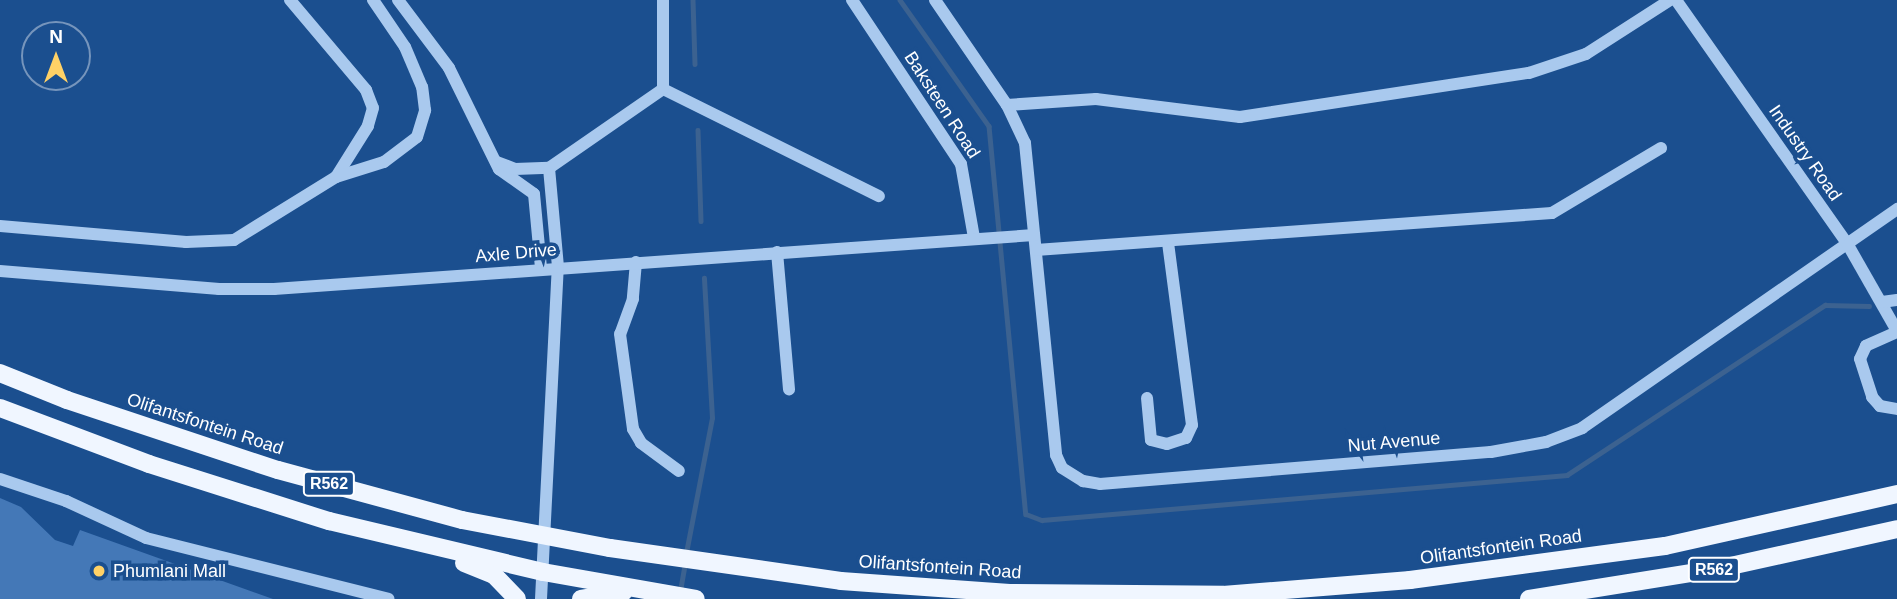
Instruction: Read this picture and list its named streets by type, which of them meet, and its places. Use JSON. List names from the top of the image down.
{
  "streets": {
    "main road": ["Olifantsfontein Road", "R562"],
    "street": [
      "Baksteen Road",
      "Industry Road",
      "Axle Drive",
      "Nut Avenue"
    ]
  },
  "crossings": [
    ["Baksteen Road", "Axle Drive"],
    ["Industry Road", "Nut Avenue"],
    ["Axle Drive", "Nut Avenue"]
  ],
  "places": ["Phumlani Mall"],
  "north": "top"
}
